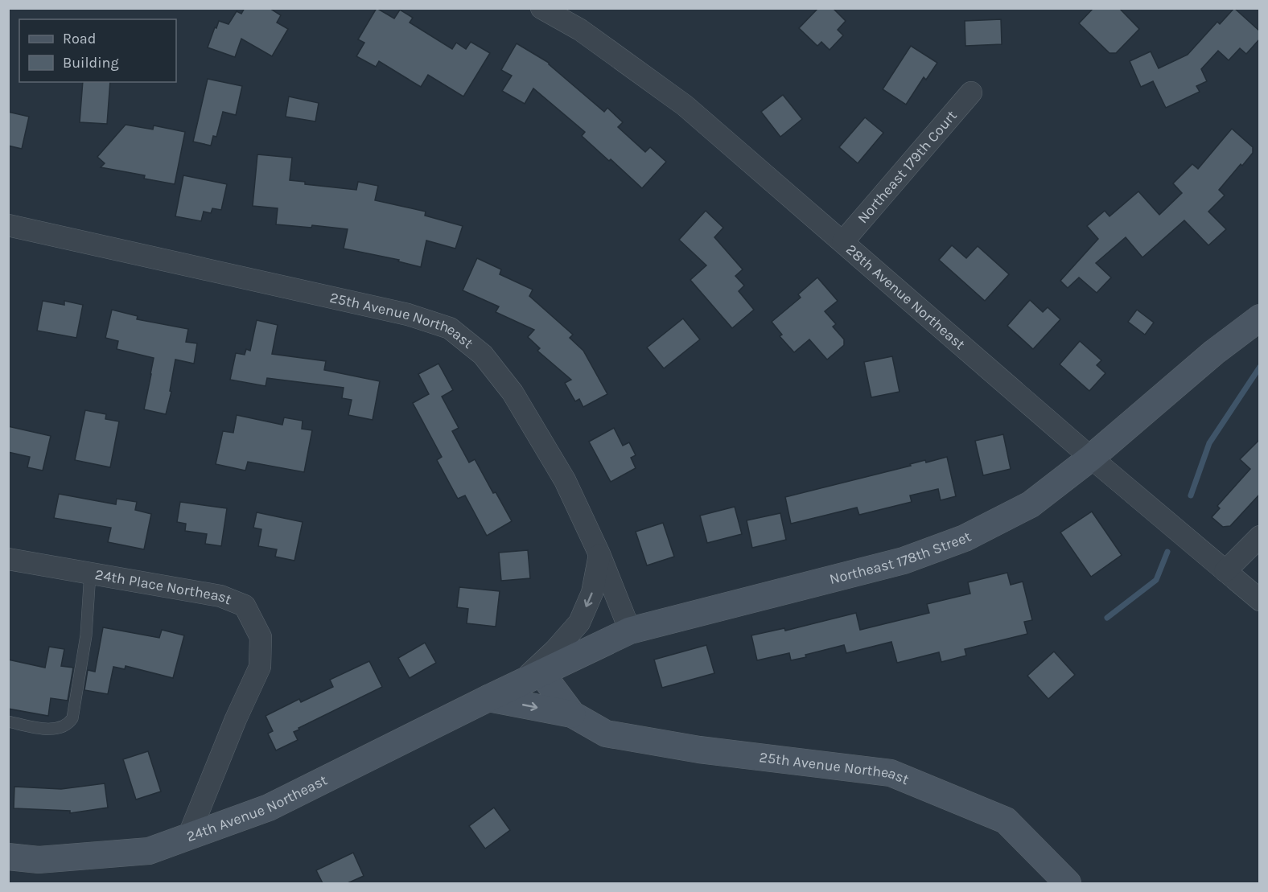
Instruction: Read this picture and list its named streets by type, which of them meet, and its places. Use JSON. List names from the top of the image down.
{
  "streets": {
    "main road": ["25th Avenue Northeast", "Northeast 178th Street", "24th Avenue Northeast"],
    "street": ["Northeast 179th Court", "28th Avenue Northeast", "24th Place Northeast"]
  },
  "crossings": [
    ["Northeast 179th Court", "28th Avenue Northeast"],
    ["28th Avenue Northeast", "Northeast 178th Street"],
    ["25th Avenue Northeast", "Northeast 178th Street"],
    ["25th Avenue Northeast", "24th Avenue Northeast"],
    ["Northeast 178th Street", "24th Avenue Northeast"],
    ["24th Place Northeast", "24th Avenue Northeast"]
  ],
  "legend": ["Road", "Building"]
}
